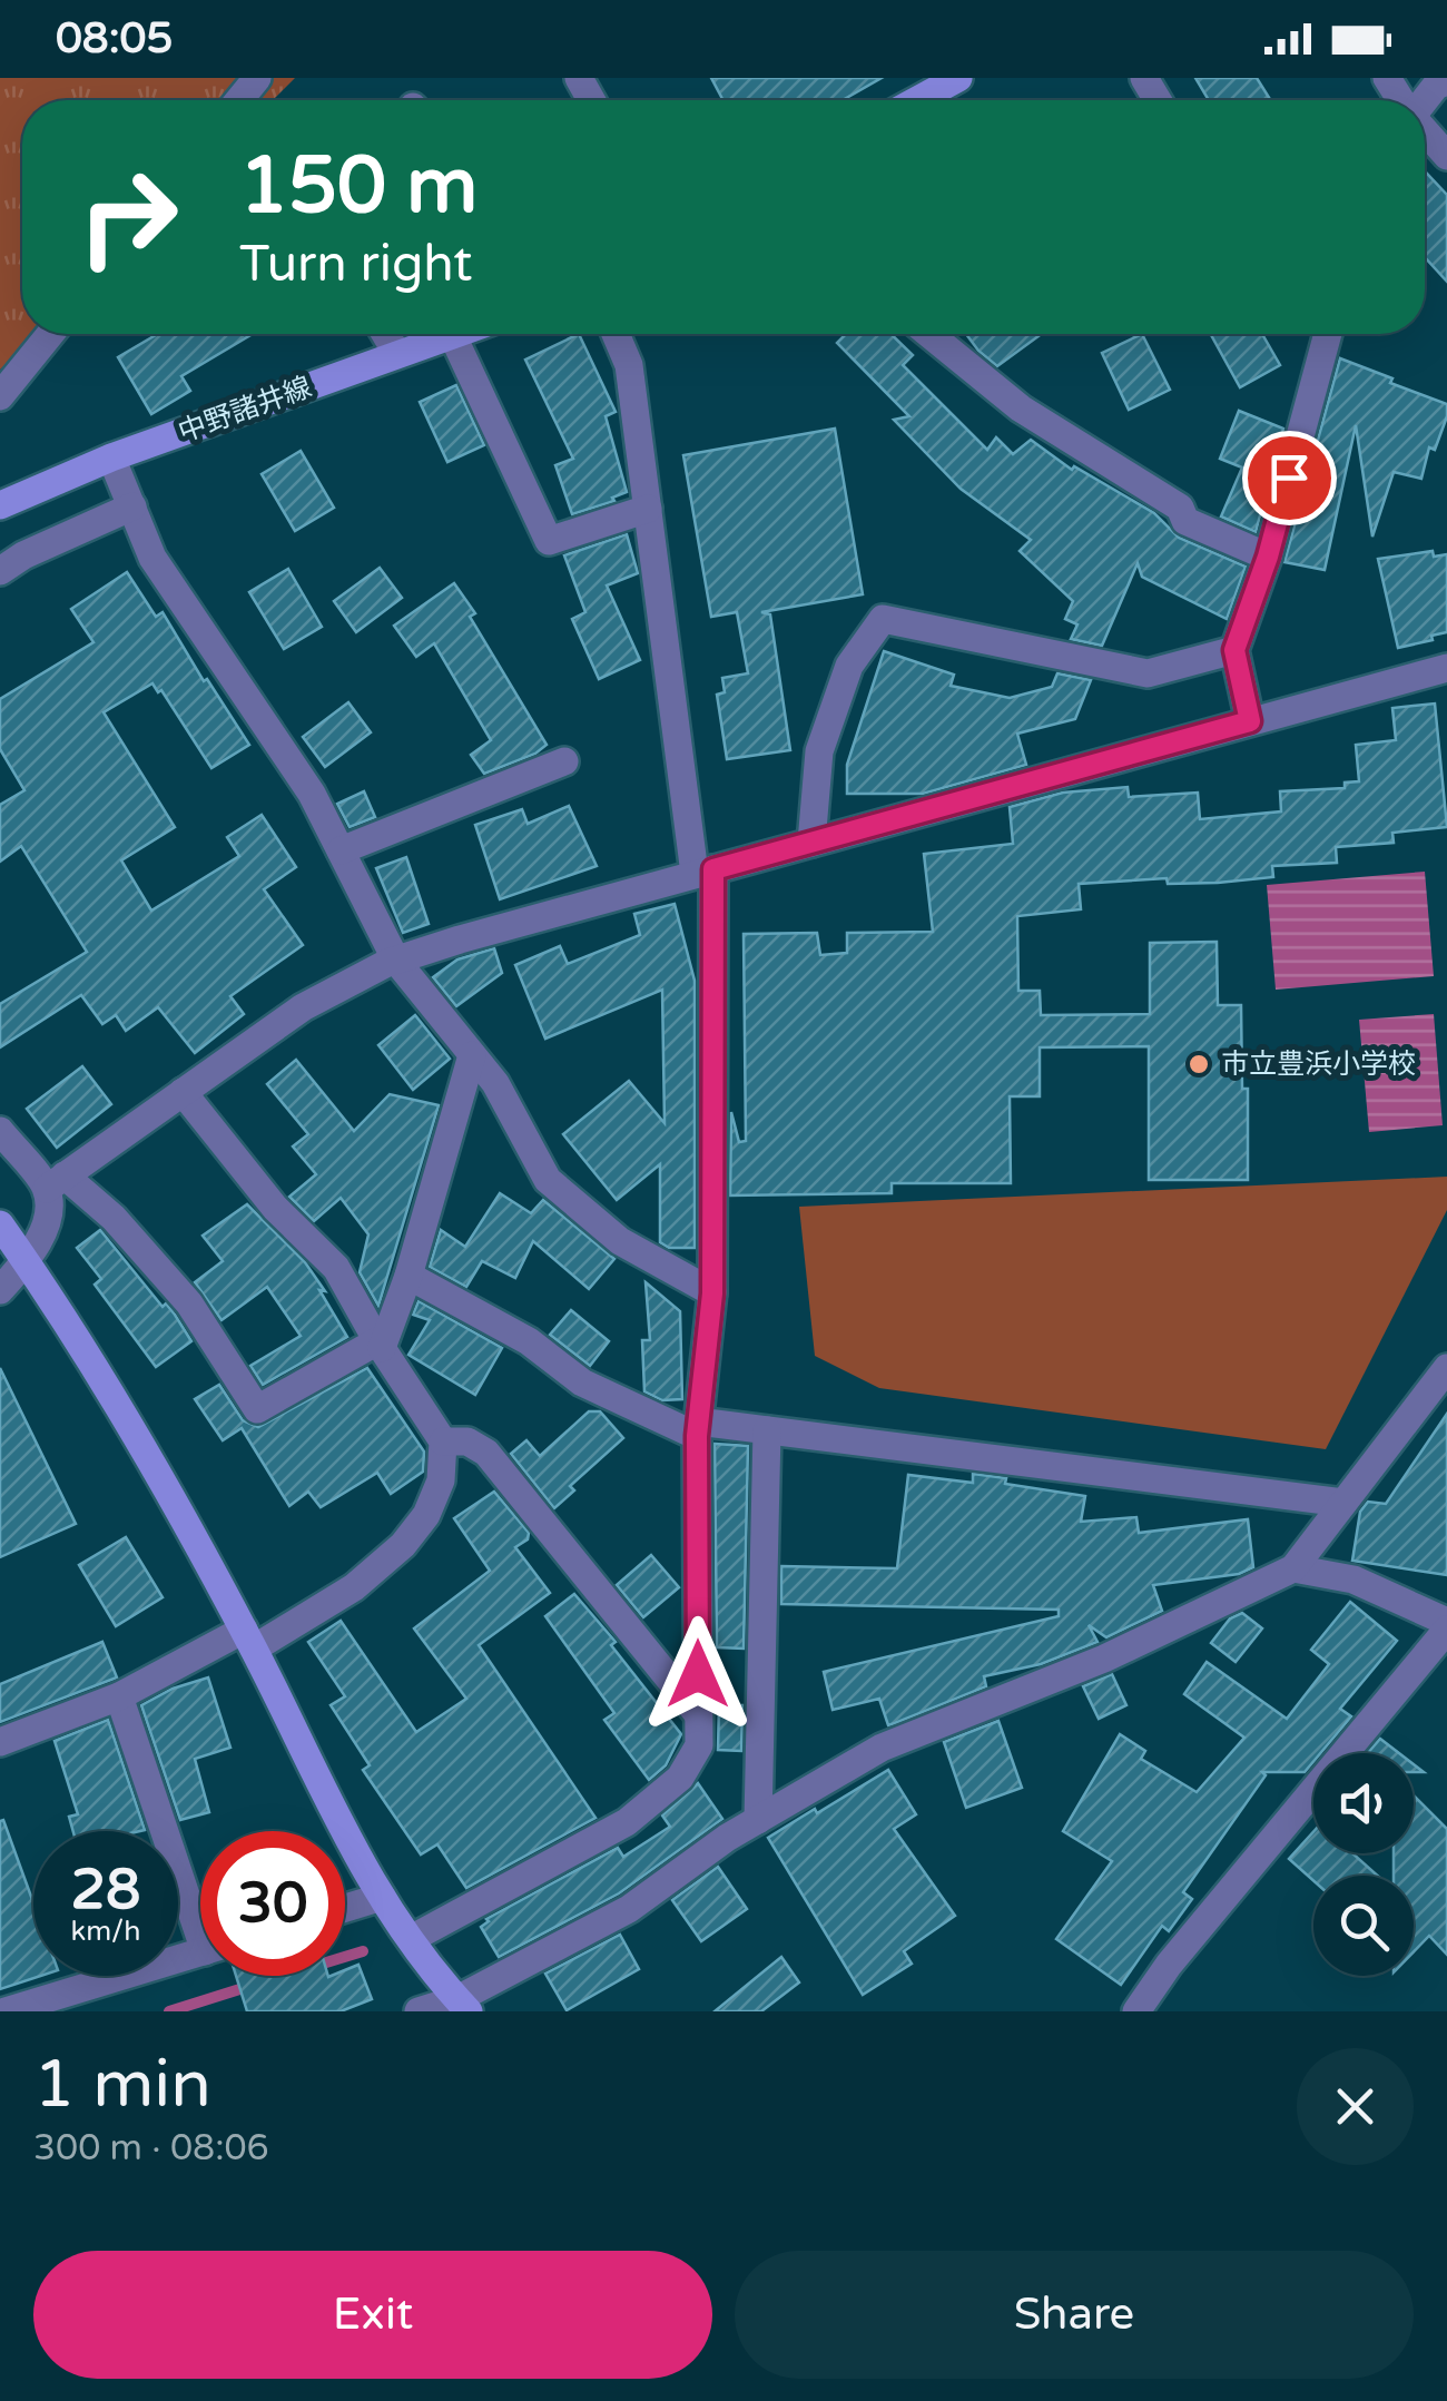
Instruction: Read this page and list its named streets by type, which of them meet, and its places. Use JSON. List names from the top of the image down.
{
  "streets": {
    "street": ["中野諸井線"]
  },
  "places": ["市立豊浜小学校"],
  "page": {
    "status": "08:05",
    "turn": ["150 m", "Turn right"],
    "speed": "28 km/h",
    "limit": "30",
    "heading": ["1 min", "300 m · 08:06"],
    "buttons": ["Exit", "Share"]
  }
}
